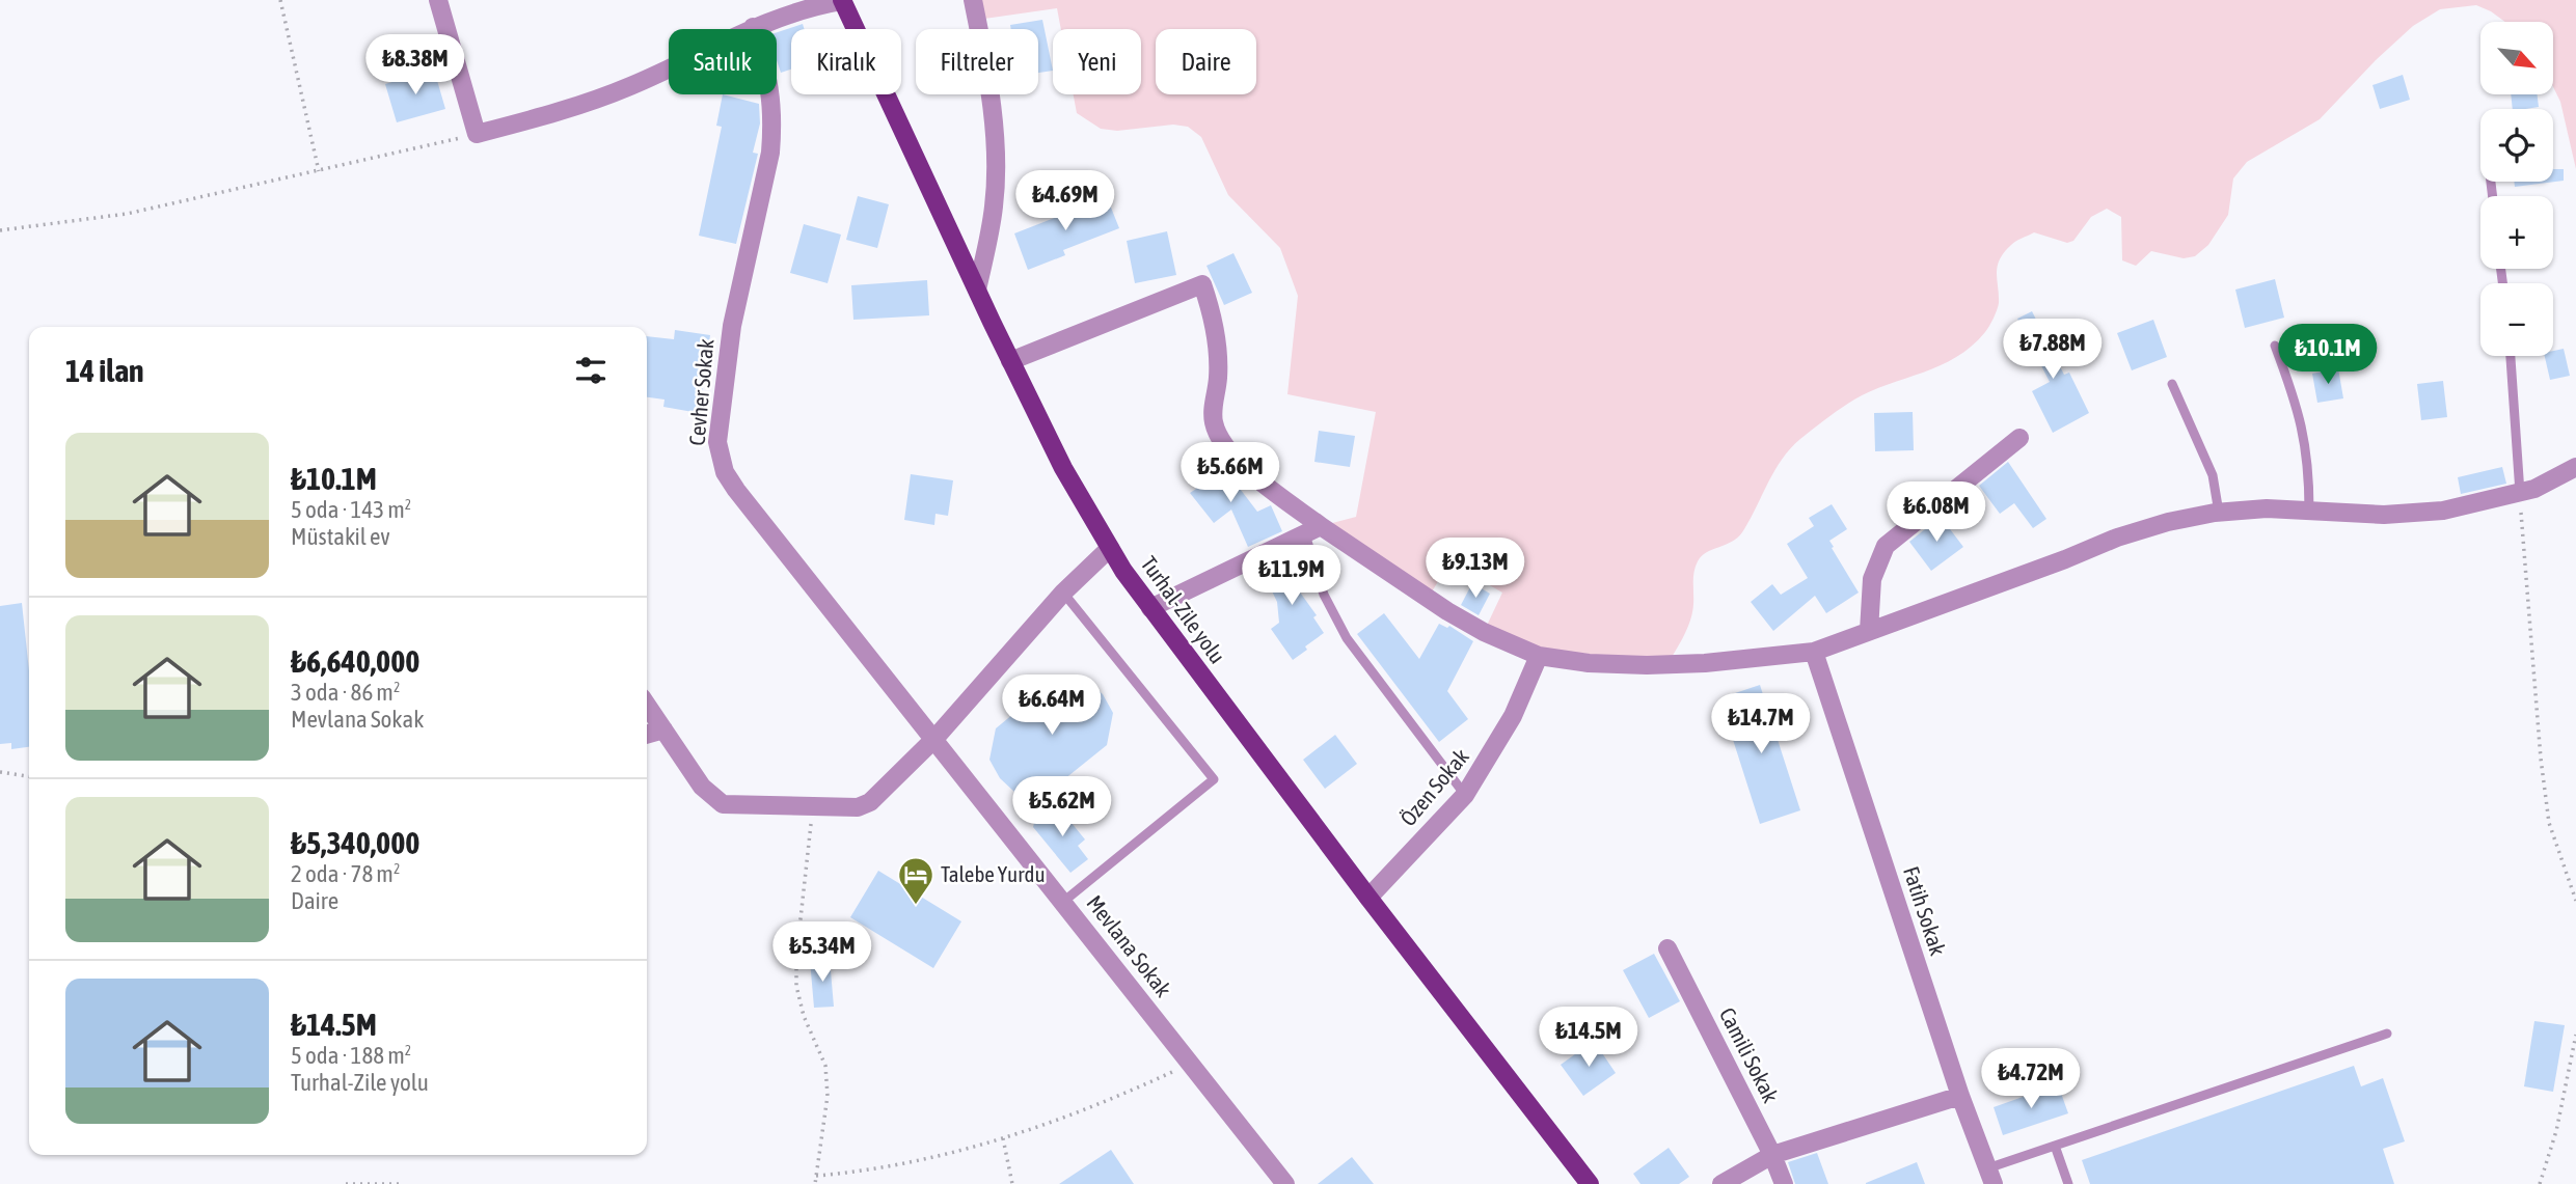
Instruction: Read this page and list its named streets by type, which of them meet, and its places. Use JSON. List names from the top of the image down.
{
  "streets": {
    "main road": ["Turhal-Zile yolu"],
    "street": [
      "Cevher Sokak",
      "Özen Sokak",
      "Fatih Sokak",
      "Mevlana Sokak",
      "Camili Sokak"
    ]
  },
  "crossings": [
    ["Cevher Sokak", "Mevlana Sokak"],
    ["Turhal-Zile yolu", "Özen Sokak"]
  ],
  "places": {
    "hotel": ["Talebe Yurdu"]
  },
  "north": "bottom right",
  "page": {
    "map_buttons": ["+", "−"],
    "chip": [
      "Satılık",
      "Kiralık",
      "Filtreler",
      "Yeni",
      "Daire"
    ],
    "price": [
      "₺8.38M",
      "₺4.69M",
      "₺7.88M",
      "₺10.1M",
      "₺5.66M",
      "₺6.08M",
      "₺9.13M",
      "₺11.9M",
      "₺6.64M",
      "₺14.7M",
      "₺5.62M",
      "₺5.34M",
      "₺14.5M",
      "₺4.72M"
    ],
    "heading": "14 ilan",
    "list": [
      {
        "name": "₺10.1M",
        "note": "5 oda · 143 m² · Müstakil ev"
      },
      {
        "name": "₺6,640,000",
        "note": "3 oda · 86 m² · Mevlana Sokak"
      },
      {
        "name": "₺5,340,000",
        "note": "2 oda · 78 m² · Daire"
      },
      {
        "name": "₺14.5M",
        "note": "5 oda · 188 m² · Turhal-Zile yolu"
      }
    ]
  }
}
